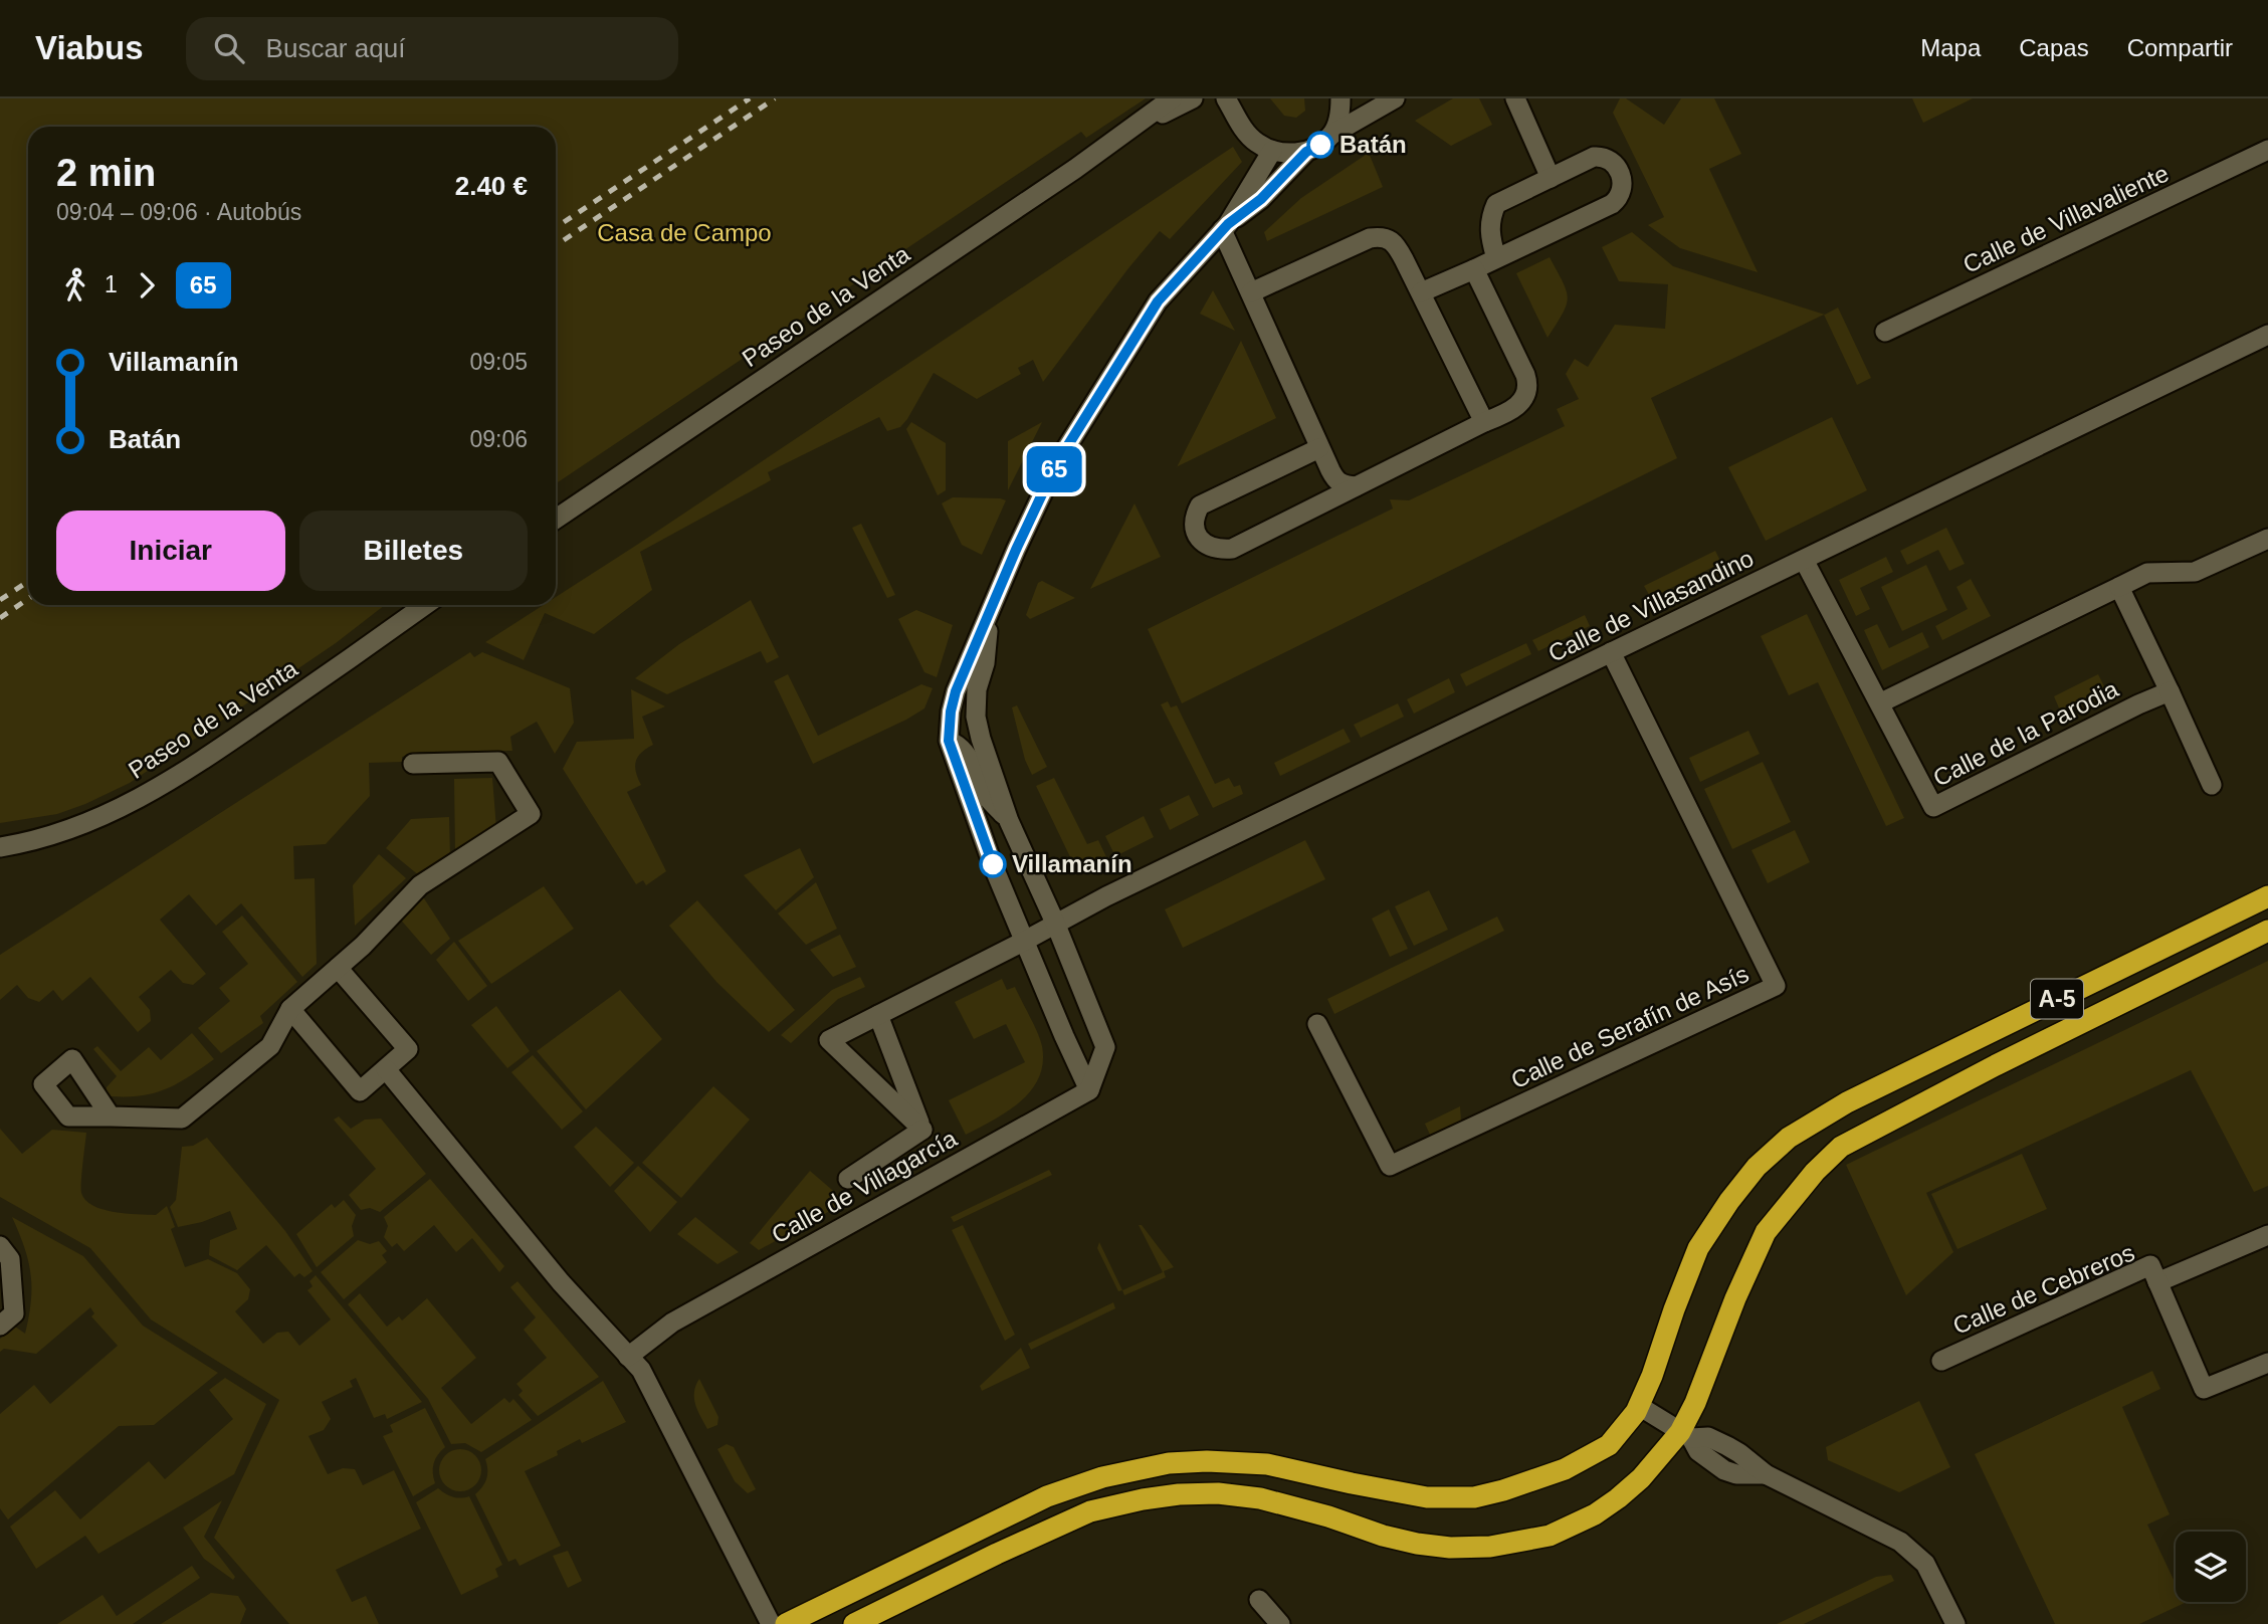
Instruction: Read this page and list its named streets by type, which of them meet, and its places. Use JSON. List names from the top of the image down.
{
  "streets": {
    "highway": ["A-5"],
    "street": [
      "Calle de Villavaliente",
      "Paseo de la Venta",
      "Calle de Villasandino",
      "Calle de la Parodia",
      "Calle de Serafín de Asís",
      "Calle de Villagarcía",
      "Calle de Cebreros"
    ]
  },
  "crossings": [
    ["Calle de Villasandino", "Calle de la Parodia"],
    ["Calle de Villasandino", "Calle de Serafín de Asís"]
  ],
  "parks": ["Casa de Campo"],
  "places": ["Batán", "Villamanín"],
  "lines": ["bus line 65"],
  "page": {
    "header": "Viabus",
    "search": "Buscar aquí",
    "nav": ["Mapa", "Capas", "Compartir"],
    "on_map": "65",
    "heading": ["2 min", "09:04 – 09:06 · Autobús", "2.40 €"],
    "legs": ["1", "65"],
    "list": [
      {
        "name": "Villamanín",
        "value": "09:05"
      },
      {
        "name": "Batán",
        "value": "09:06"
      }
    ],
    "buttons": ["Iniciar", "Billetes"]
  }
}
